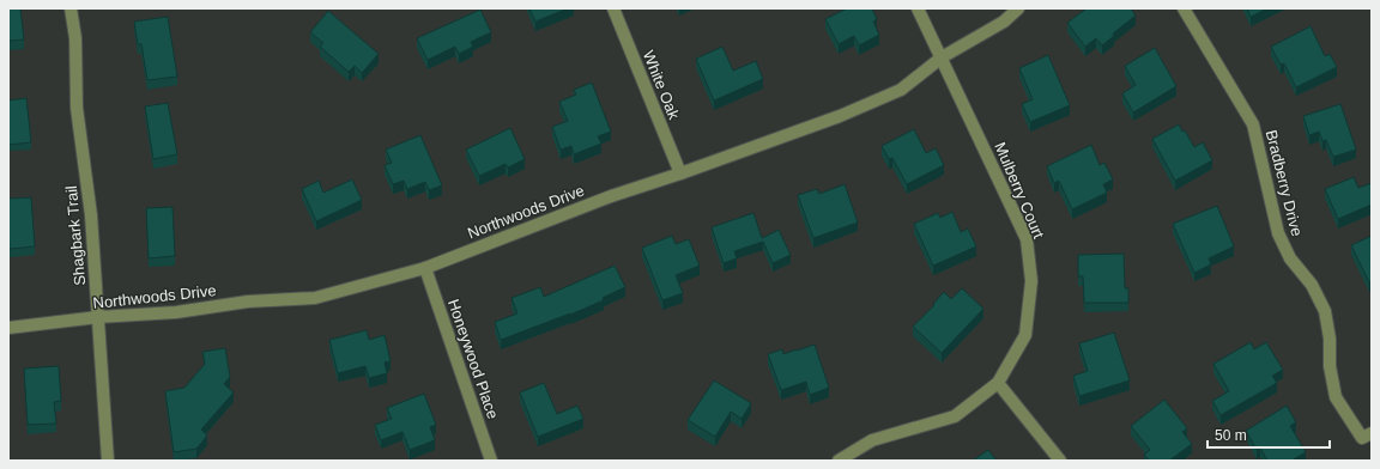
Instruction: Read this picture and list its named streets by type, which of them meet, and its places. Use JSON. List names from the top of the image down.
{
  "streets": {
    "street": [
      "White Oak",
      "Bradberry Drive",
      "Mulberry Court",
      "Northwoods Drive",
      "Shagbark Trail",
      "Honeywood Place"
    ]
  },
  "crossings": [
    ["White Oak", "Northwoods Drive"],
    ["Mulberry Court", "Northwoods Drive"],
    ["Northwoods Drive", "Shagbark Trail"],
    ["Northwoods Drive", "Honeywood Place"]
  ],
  "scale_bar": "50 m"
}
